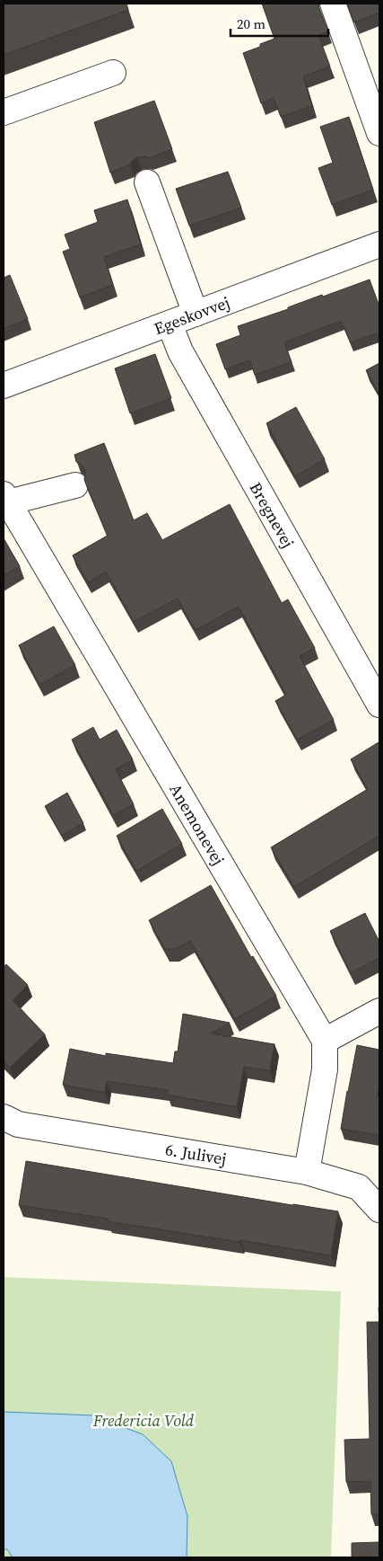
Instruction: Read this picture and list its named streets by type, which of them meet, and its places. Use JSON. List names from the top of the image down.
{
  "streets": {
    "street": [
      "Egeskovvej",
      "Bregnevej",
      "Anemonevej",
      "6. Julivej"
    ]
  },
  "crossings": [
    ["Egeskovvej", "Bregnevej"]
  ],
  "parks": ["Fredericia Vold"],
  "scale_bar": "20 m"
}
